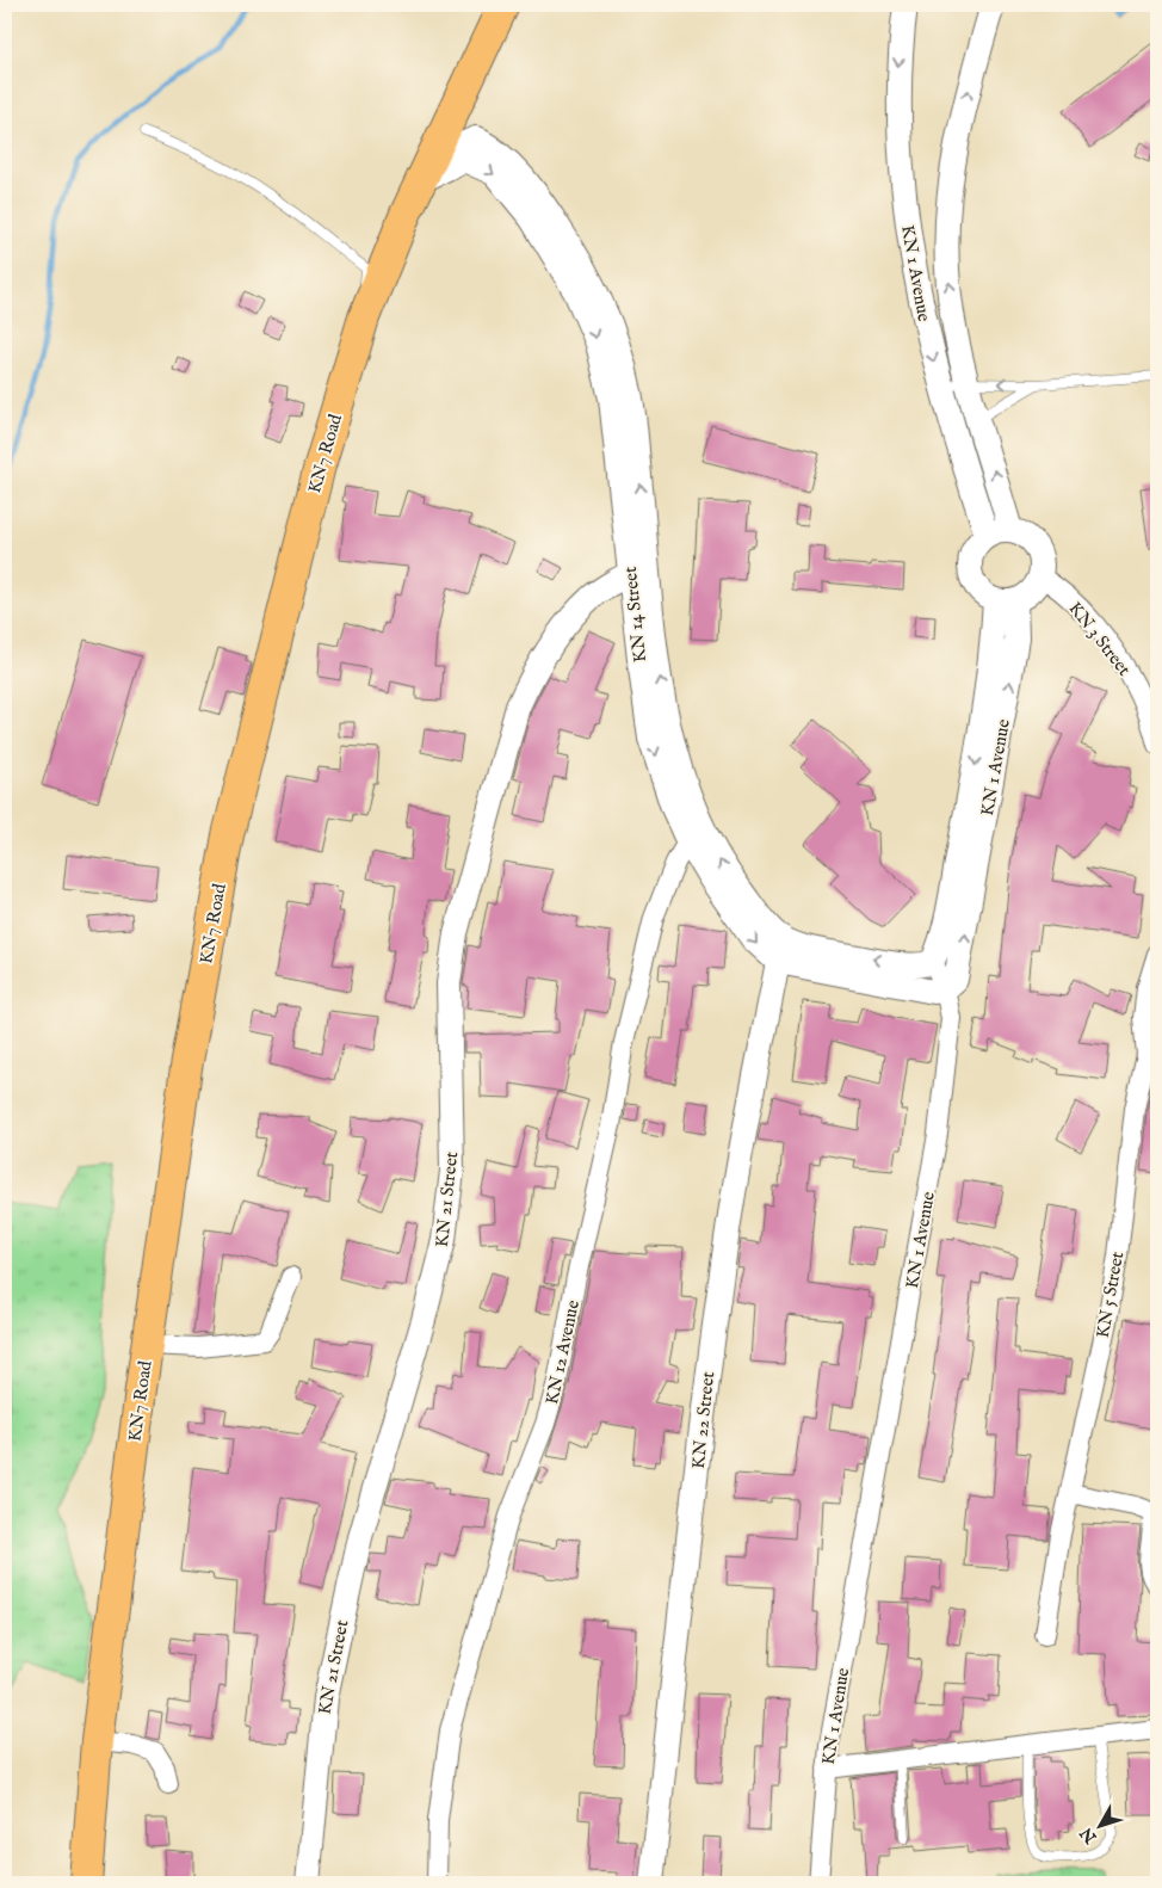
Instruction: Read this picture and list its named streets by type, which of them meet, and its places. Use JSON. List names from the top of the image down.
{
  "streets": {
    "main road": ["KN7 Road"],
    "street": [
      "KN 1 Avenue",
      "KN 14 Street",
      "KN 3 Street",
      "KN 21 Street",
      "KN 5 Street",
      "KN 12 Avenue",
      "KN 22 Street"
    ]
  },
  "crossings": [
    ["KN 1 Avenue", "KN 14 Street"],
    ["KN 1 Avenue", "KN 3 Street"],
    ["KN7 Road", "KN 14 Street"],
    ["KN 14 Street", "KN 21 Street"],
    ["KN 14 Street", "KN 12 Avenue"],
    ["KN 14 Street", "KN 22 Street"]
  ],
  "north": "bottom left"
}
